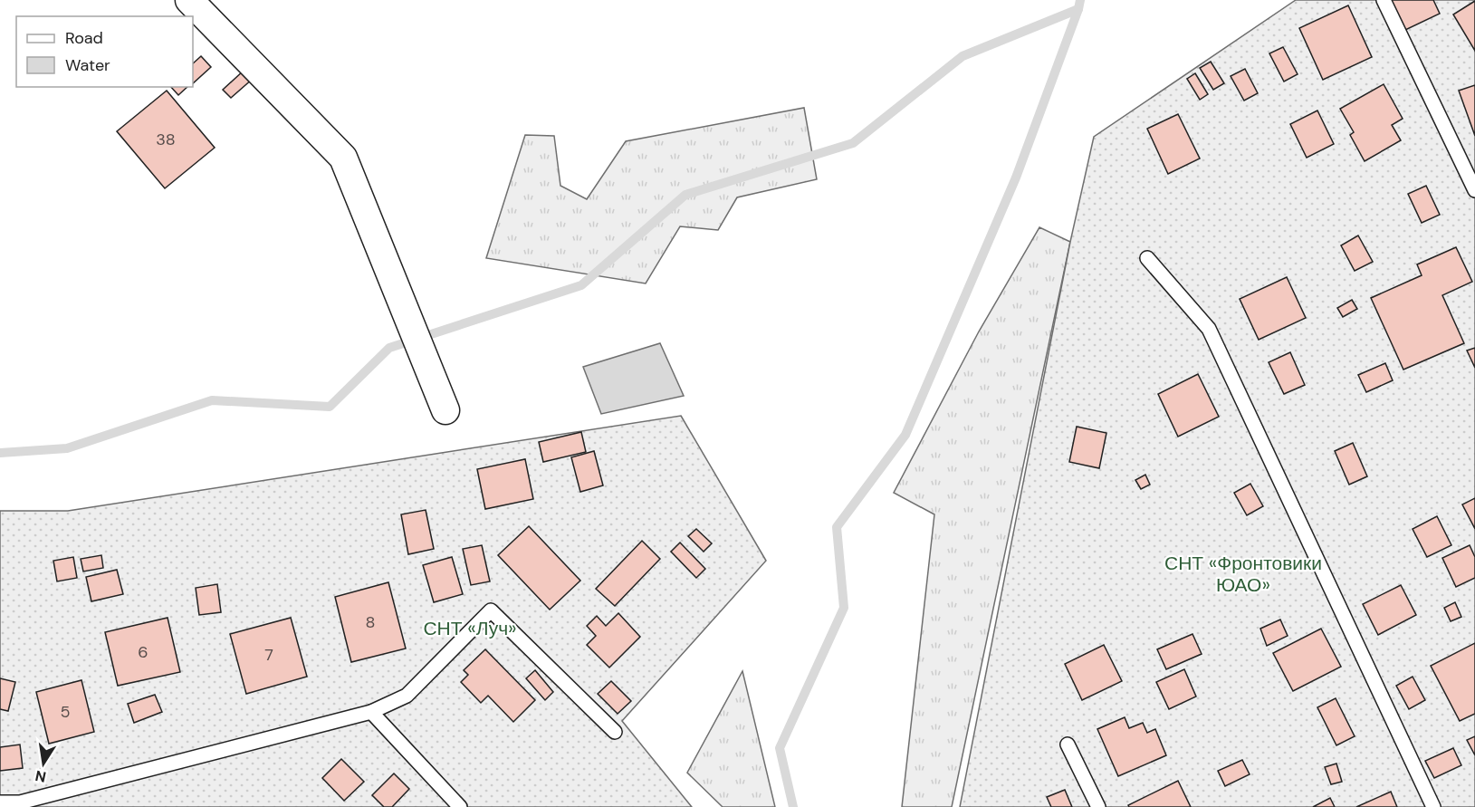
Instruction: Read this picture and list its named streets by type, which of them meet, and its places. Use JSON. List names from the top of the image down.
{
  "parks": ["СНТ «Фронтовики ЮАО»", "СНТ «Луч»"],
  "house_numbers": [
    "38",
    "8",
    "6",
    "7",
    "5"
  ],
  "legend": ["Road", "Water"],
  "north": "bottom"
}
